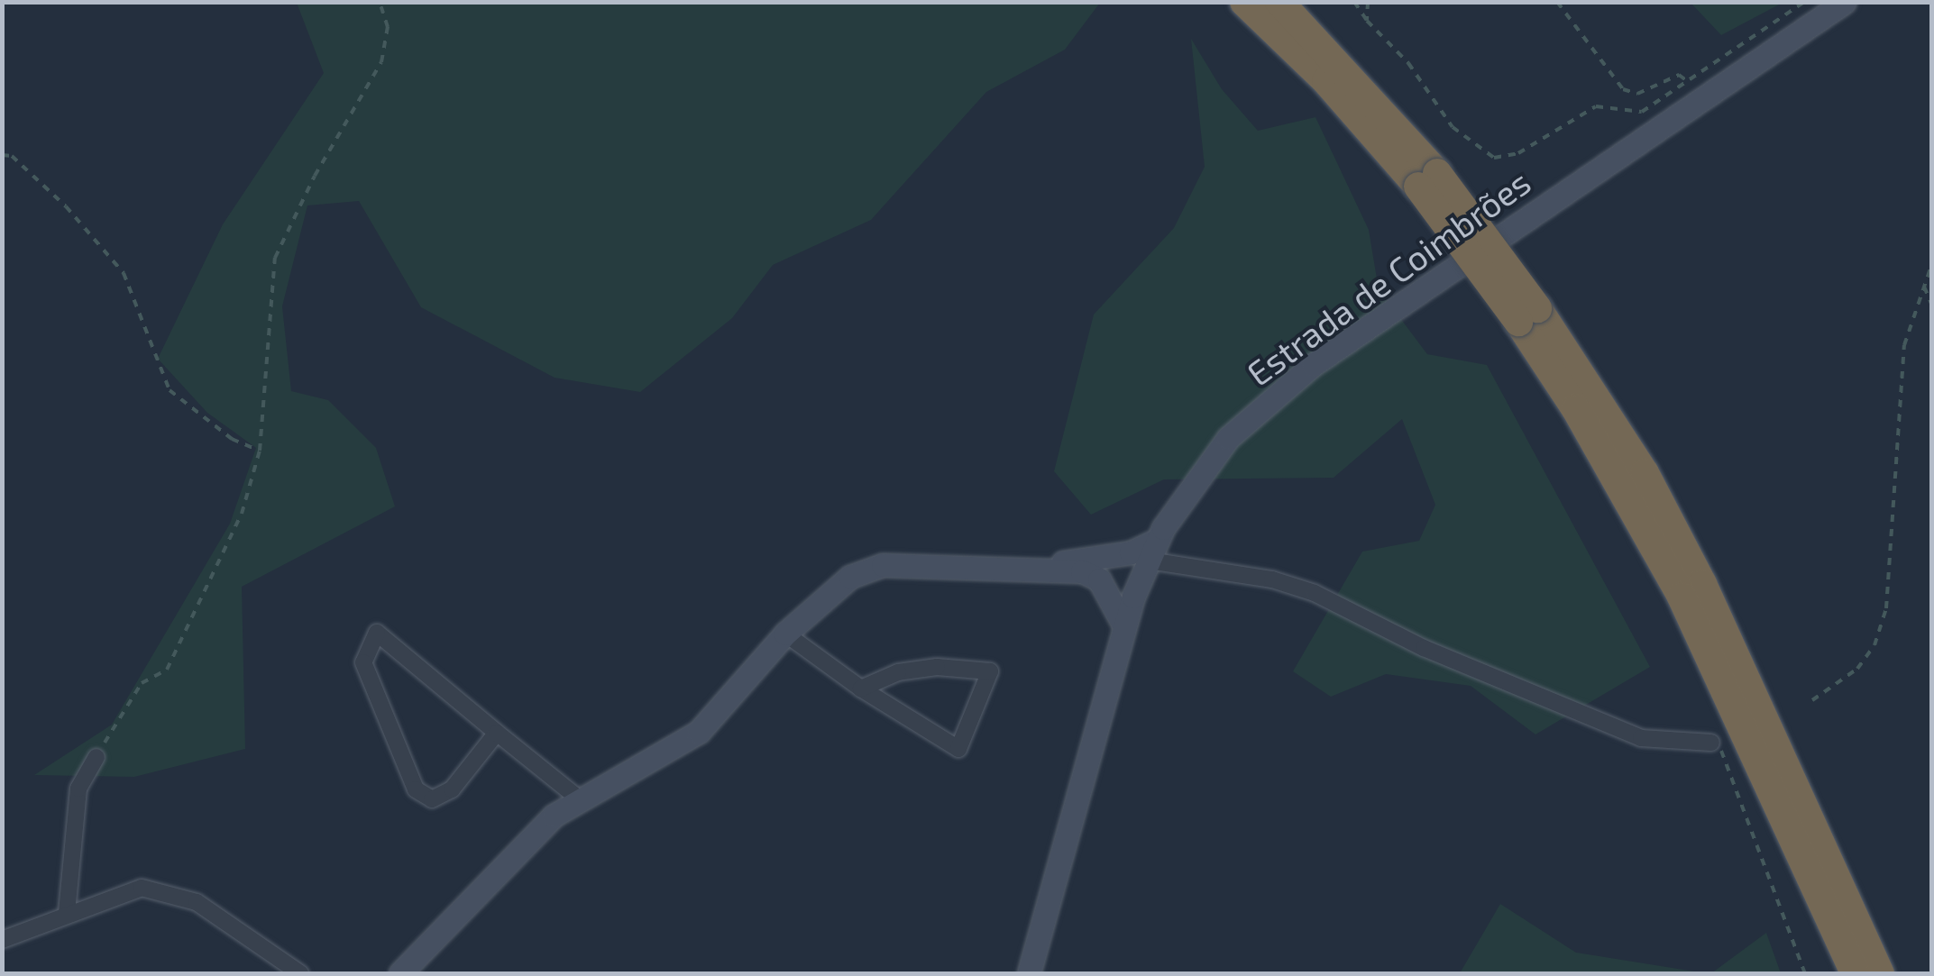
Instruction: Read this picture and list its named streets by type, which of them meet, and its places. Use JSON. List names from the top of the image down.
{
  "streets": {
    "street": ["Estrada de Coimbrões"]
  }
}
